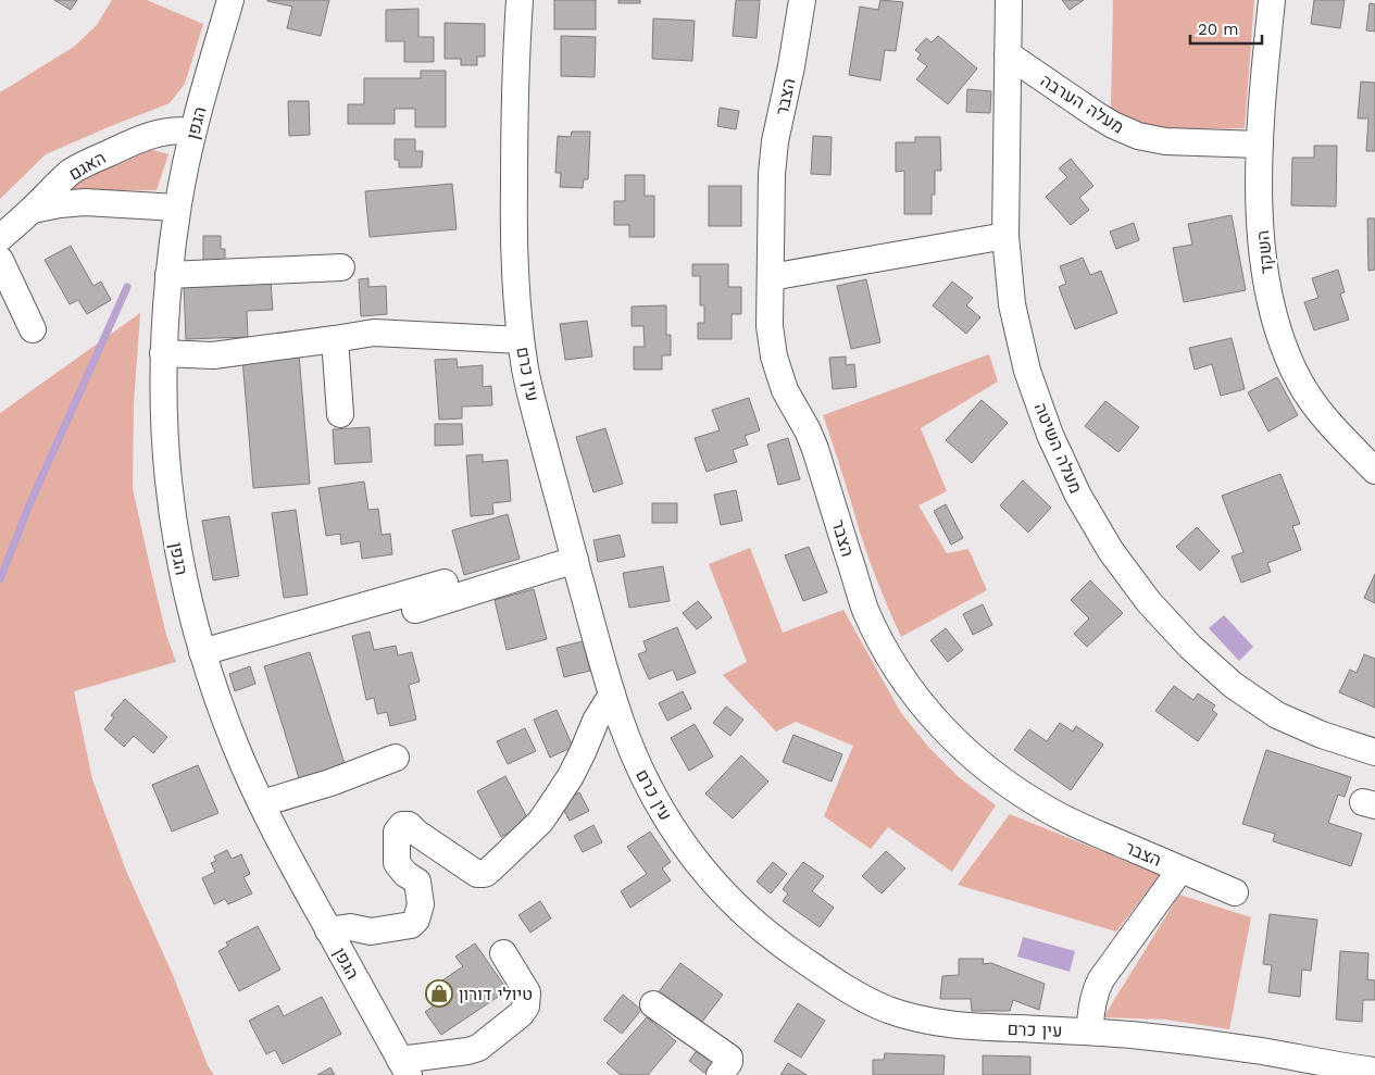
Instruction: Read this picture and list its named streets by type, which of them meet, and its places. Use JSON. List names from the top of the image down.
{
  "streets": {
    "street": [
      "הצבר",
      "מעלה הערבה",
      "הגפן",
      "האגם",
      "השקד",
      "עין כרם",
      "מעלה השיטה"
    ]
  },
  "crossings": [
    ["מעלה הערבה", "השקד"],
    ["מעלה הערבה", "מעלה השיטה"],
    ["הגפן", "האגם"]
  ],
  "places": {
    "shop": ["טיולי דורון"]
  },
  "scale_bar": "20 m"
}
